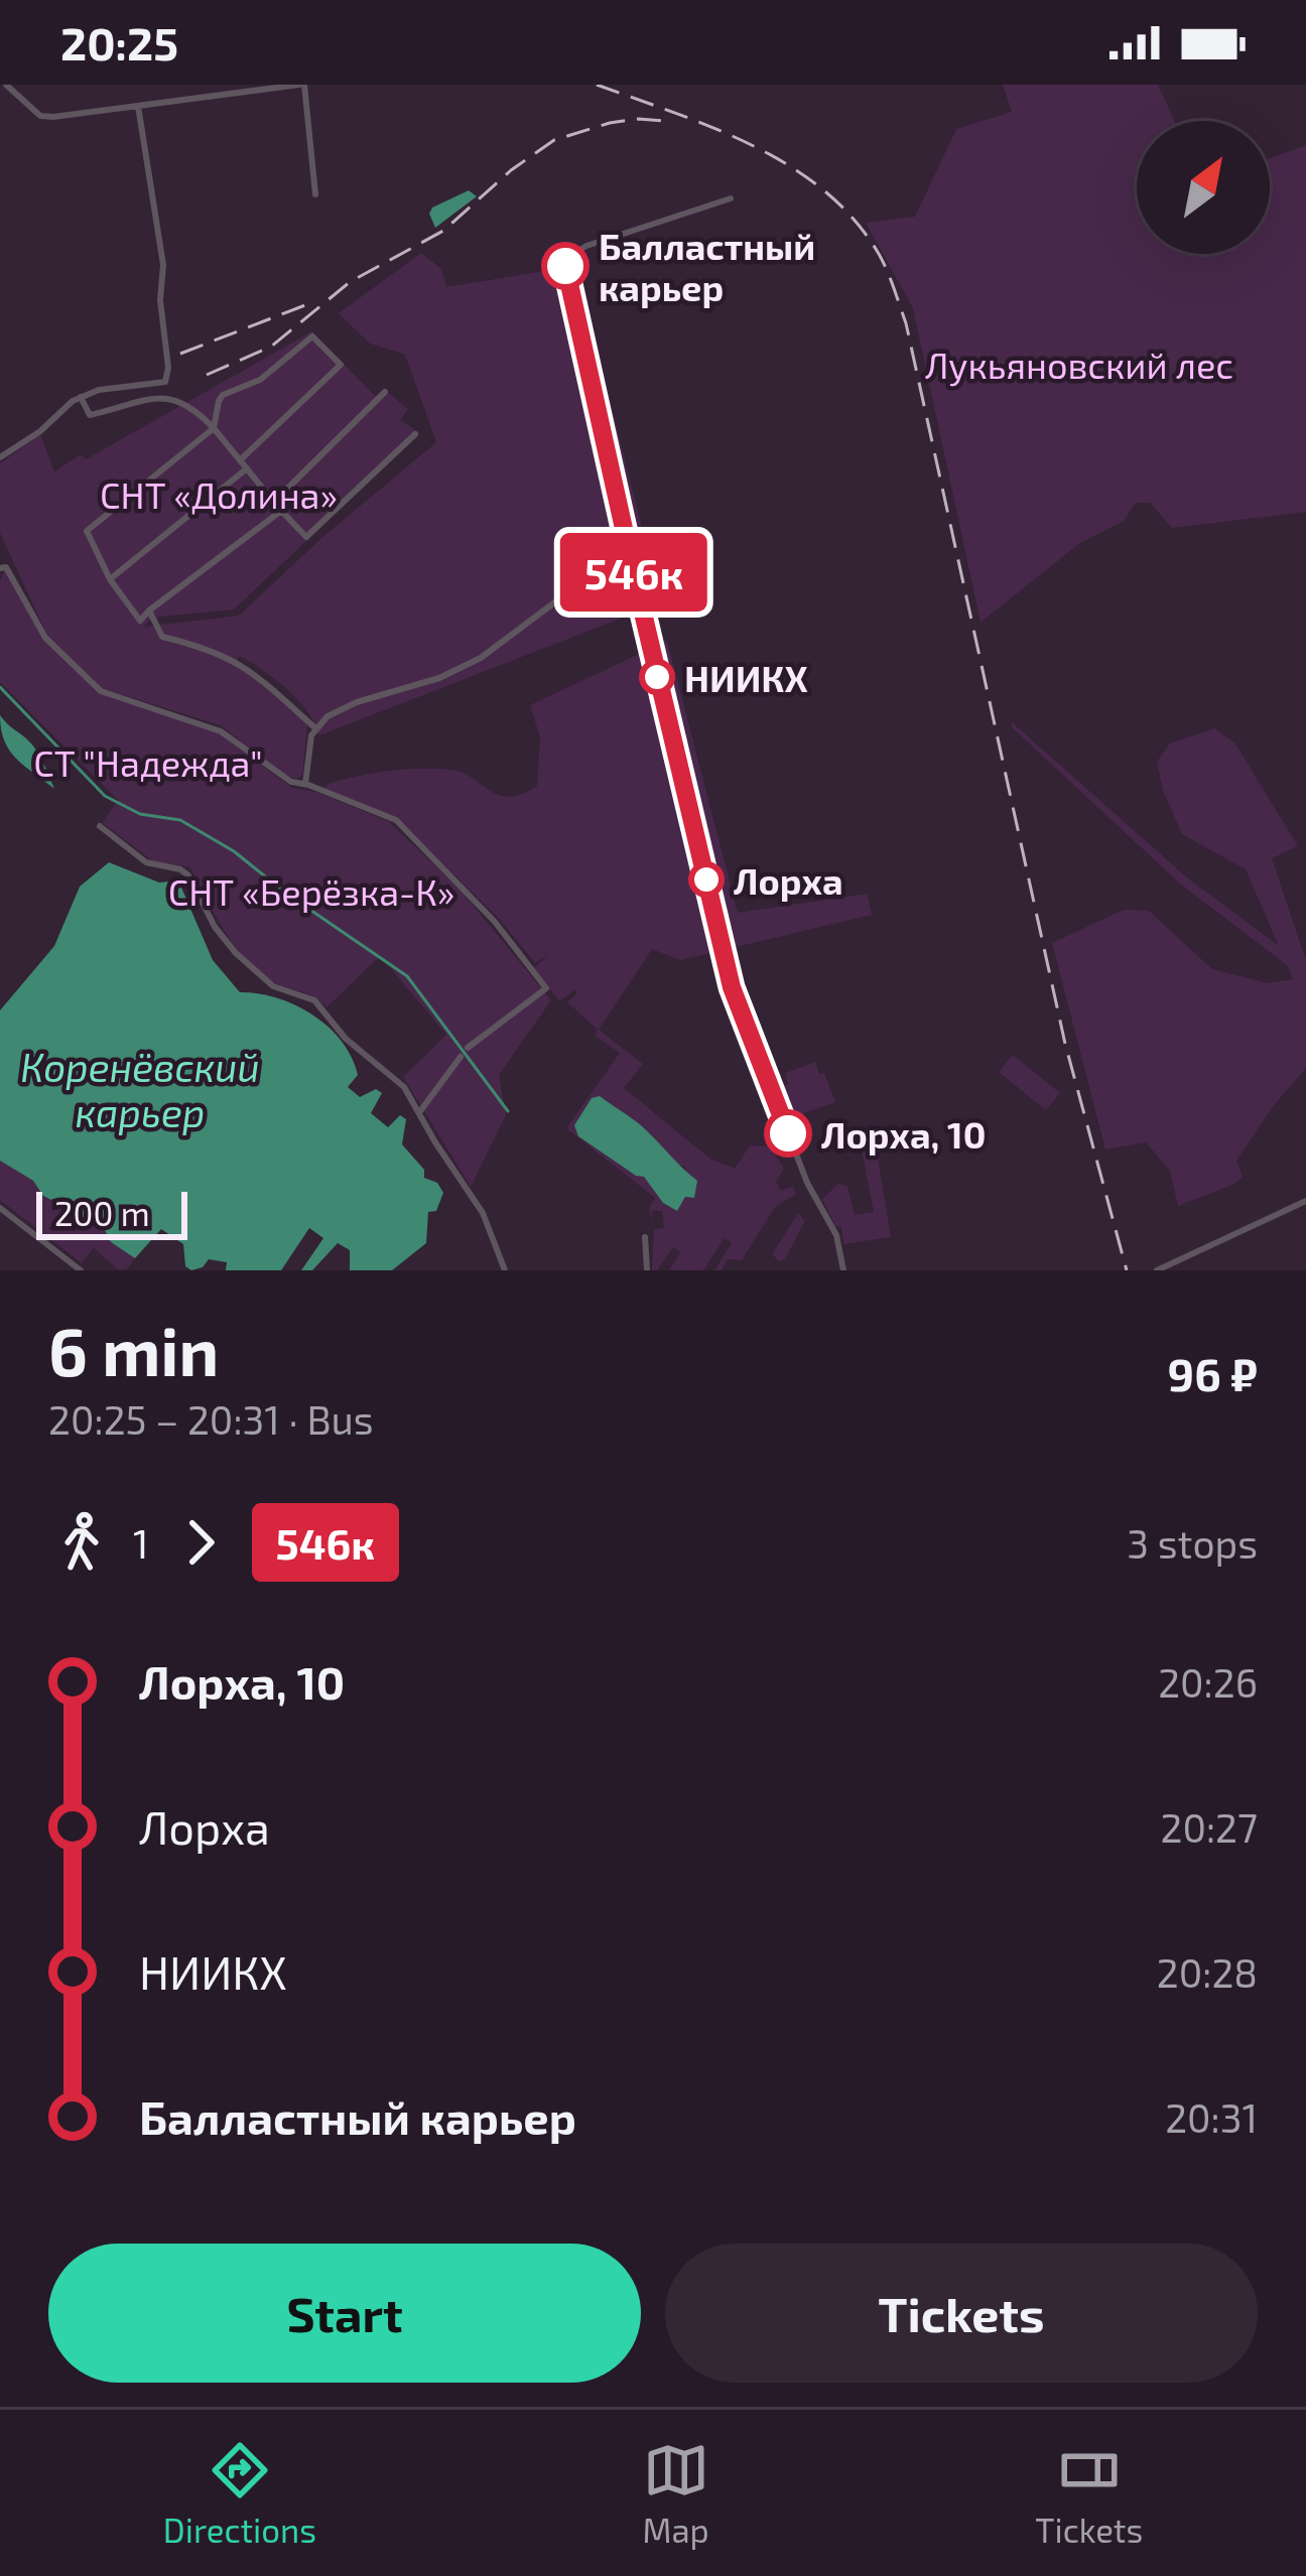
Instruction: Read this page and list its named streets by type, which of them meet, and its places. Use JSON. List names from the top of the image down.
{
  "water": ["Коренёвский карьер"],
  "parks": [
    "Лукьяновский лес",
    "СНТ «Долина»",
    "СТ \"Надежда\"",
    "СНТ «Берёзка-К»"
  ],
  "places": [
    "Балластный карьер",
    "НИИКХ",
    "Лорха",
    "Лорха, 10"
  ],
  "lines": ["bus line 546к"],
  "scale_bar": "200 m",
  "north": "top right",
  "page": {
    "status": "20:25",
    "on_map": "546к",
    "scale": "200 m",
    "heading": ["6 min", "20:25 – 20:31 · Bus", "96 ₽"],
    "legs": ["1", "546к", "3 stops"],
    "list": [
      {
        "name": "Лорха, 10",
        "value": "20:26"
      },
      {
        "name": "Лорха",
        "value": "20:27"
      },
      {
        "name": "НИИКХ",
        "value": "20:28"
      },
      {
        "name": "Балластный карьер",
        "value": "20:31"
      }
    ],
    "buttons": ["Start", "Tickets"],
    "tabs": ["Directions", "Map", "Tickets"]
  }
}
